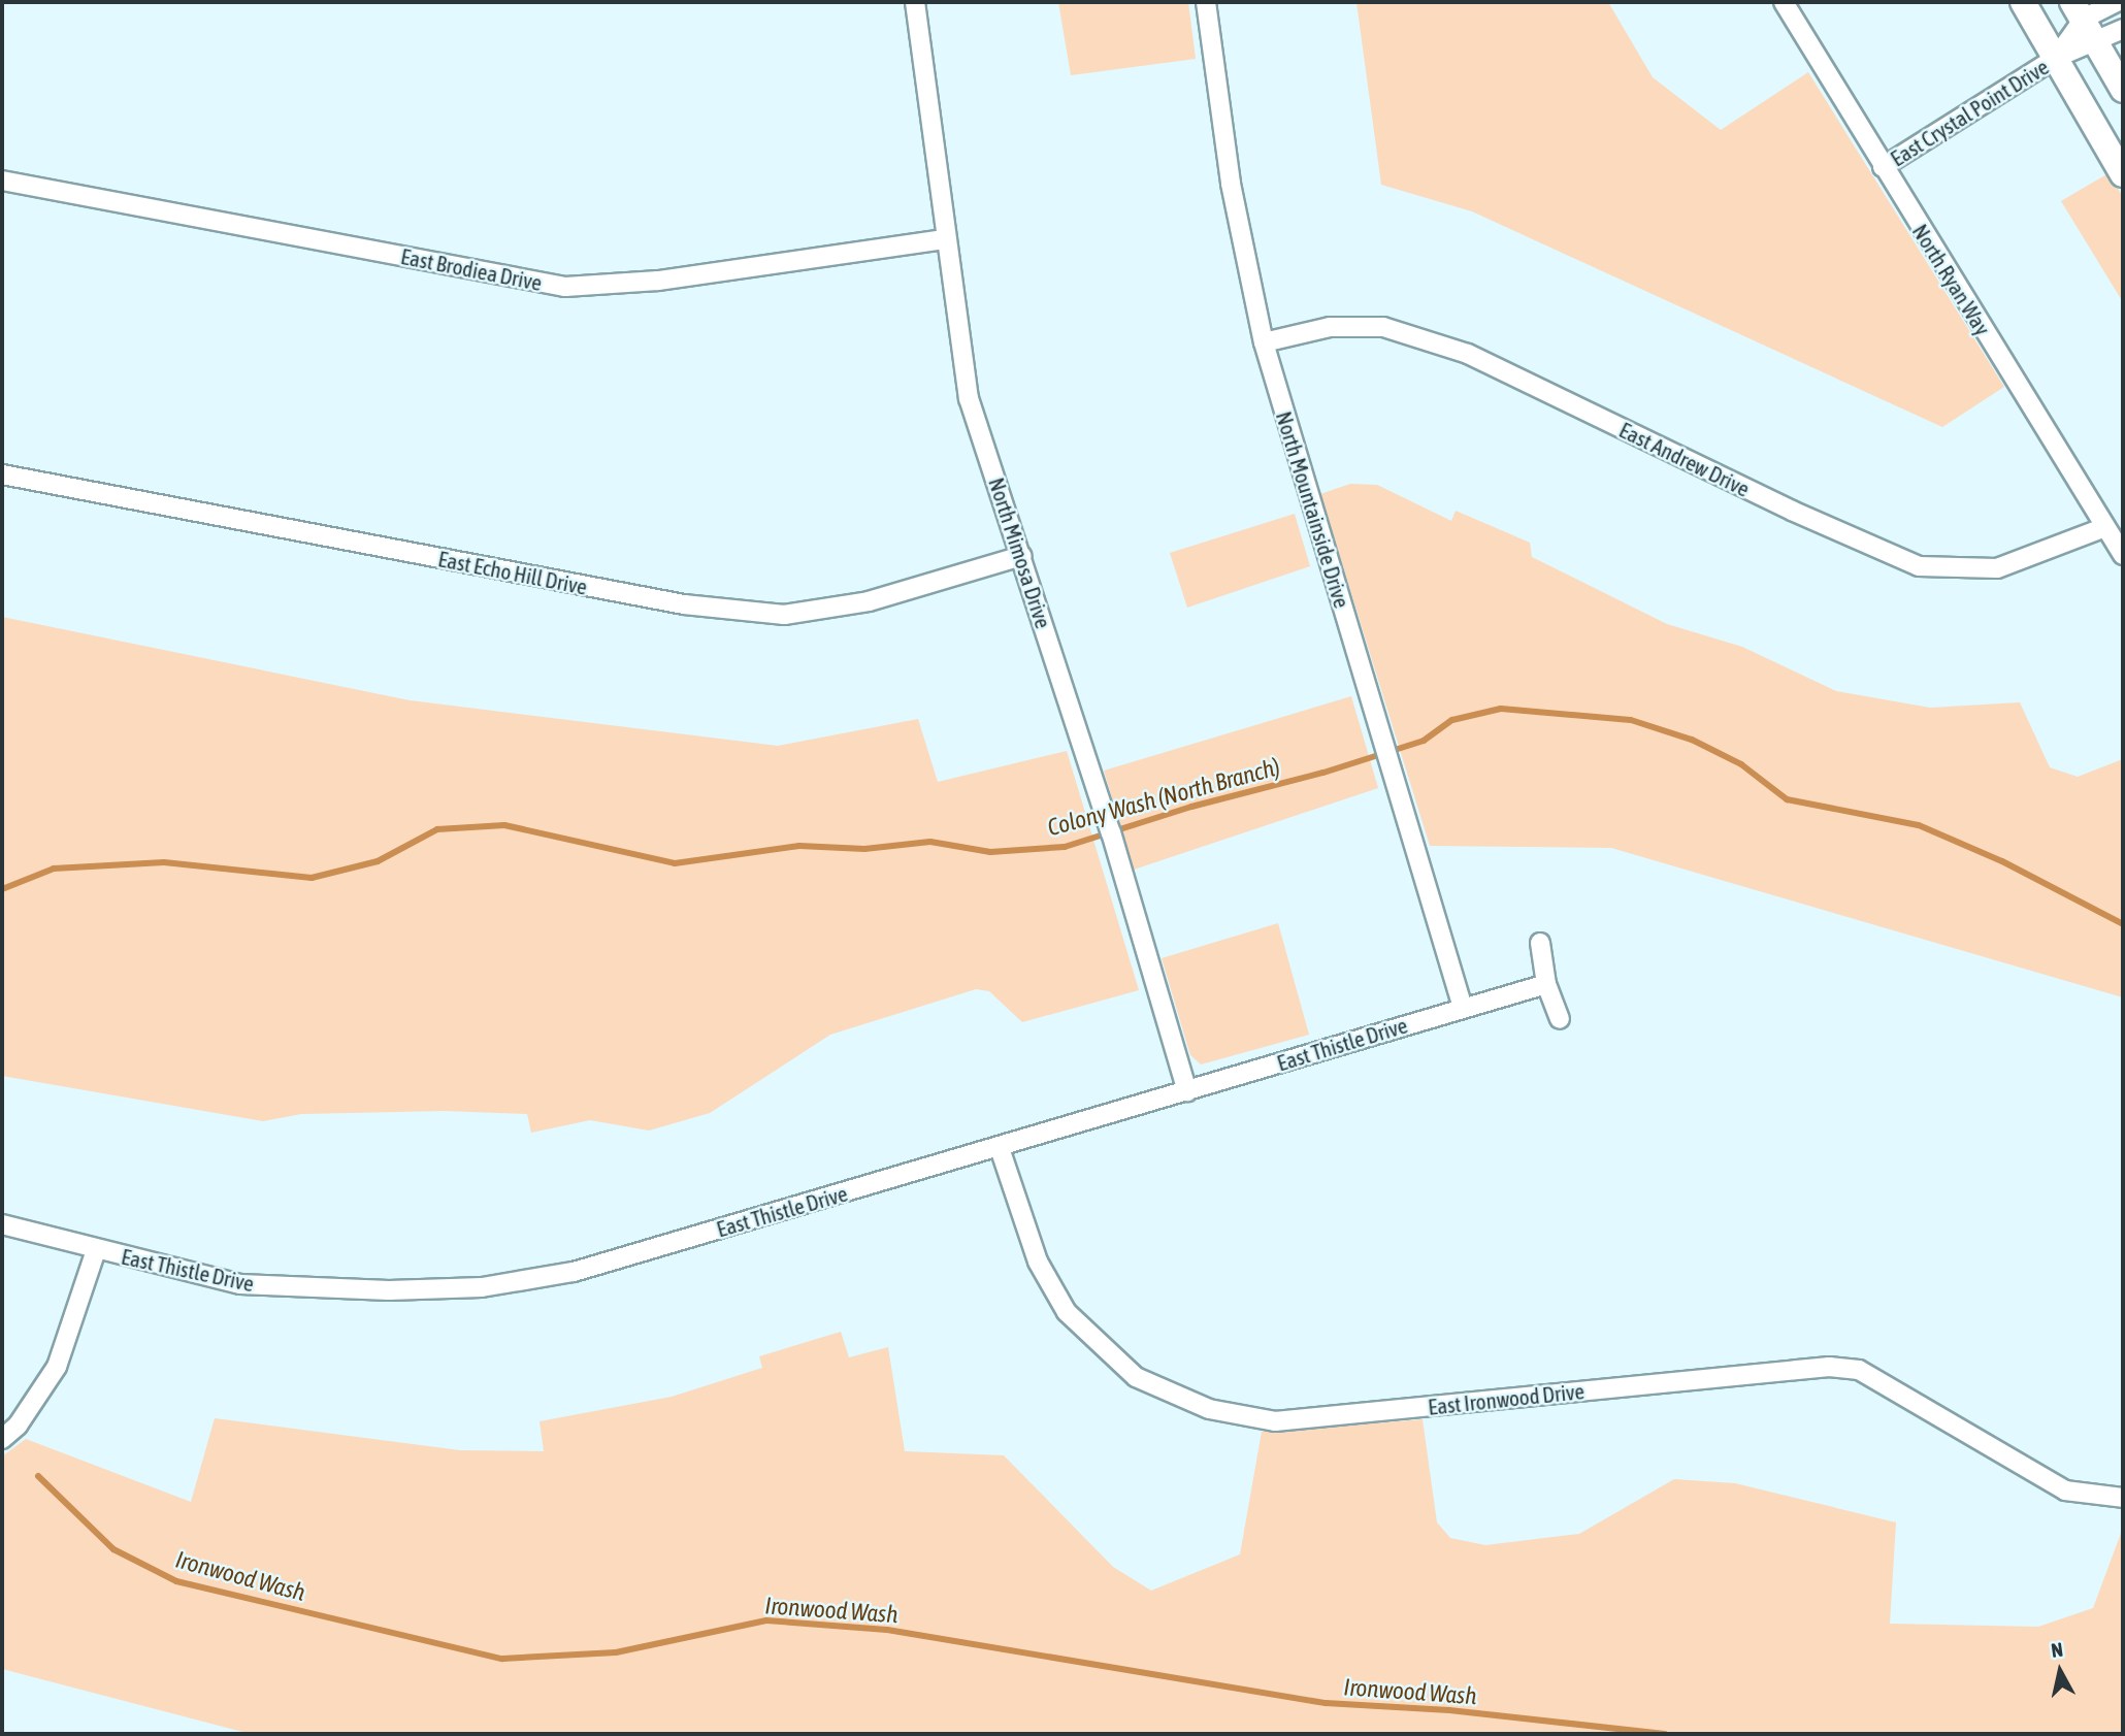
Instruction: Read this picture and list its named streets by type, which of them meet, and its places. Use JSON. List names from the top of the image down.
{
  "streets": {
    "street": [
      "East Crystal Point Drive",
      "East Brodiea Drive",
      "North Ryan Way",
      "East Andrew Drive",
      "North Mountainside Drive",
      "North Mimosa Drive",
      "East Echo Hill Drive",
      "East Thistle Drive",
      "East Ironwood Drive"
    ]
  },
  "crossings": [
    ["East Crystal Point Drive", "North Ryan Way"],
    ["East Brodiea Drive", "North Mimosa Drive"],
    ["North Ryan Way", "East Andrew Drive"],
    ["East Andrew Drive", "North Mountainside Drive"],
    ["North Mountainside Drive", "East Thistle Drive"],
    ["North Mimosa Drive", "East Echo Hill Drive"],
    ["North Mimosa Drive", "East Thistle Drive"],
    ["East Thistle Drive", "East Ironwood Drive"]
  ],
  "water": ["Colony Wash (North Branch)", "Ironwood Wash"],
  "north": "top"
}
